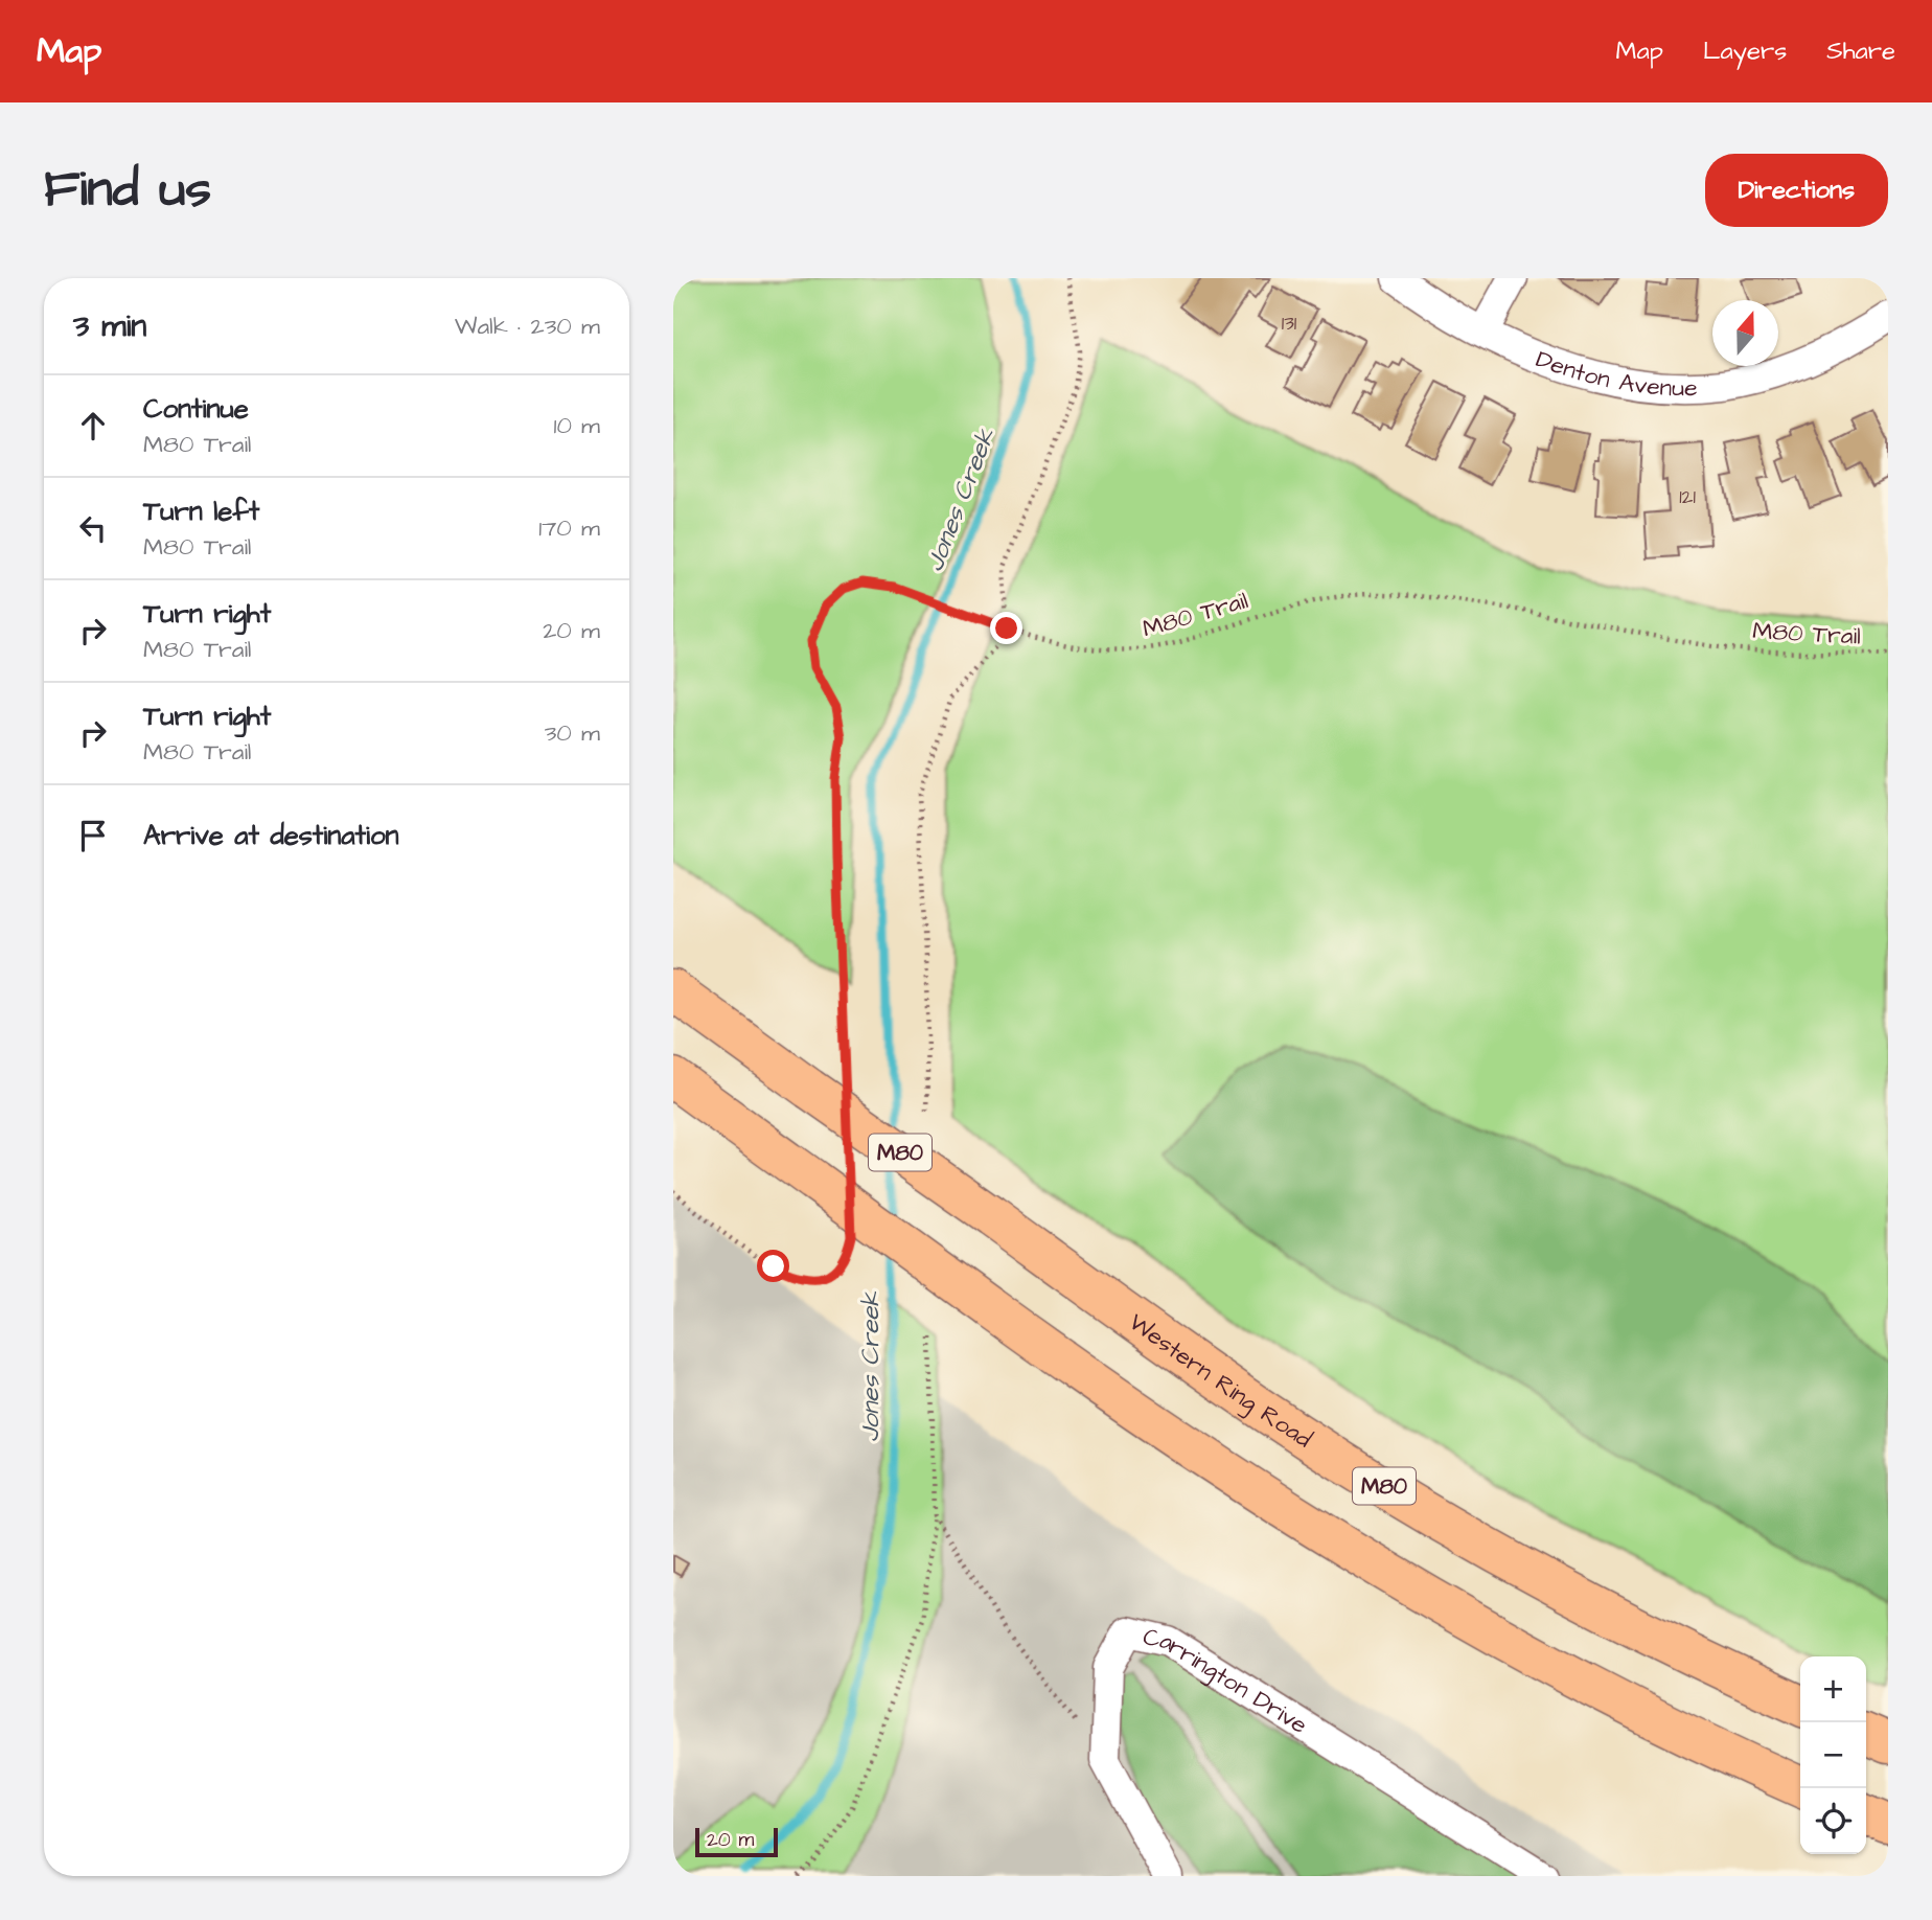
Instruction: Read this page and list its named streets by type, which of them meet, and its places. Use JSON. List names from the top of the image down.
{
  "streets": {
    "highway": ["M80", "Western Ring Road"],
    "street": ["Denton Avenue", "Carrington Drive"],
    "path": ["M80 Trail"]
  },
  "crossings": [
    ["M80 Trail", "Western Ring Road"]
  ],
  "water": ["Jones Creek"],
  "house_numbers": ["131", "121"],
  "scale_bar": "20 m",
  "north": "top",
  "page": {
    "header": "Map",
    "nav": ["Map", "Layers", "Share"],
    "buttons": "Directions",
    "title": "Find us",
    "heading": ["3 min", "Walk · 230 m"],
    "list": [
      ["Continue", "M80 Trail", "10 m"],
      ["Turn left", "M80 Trail", "170 m"],
      ["Turn right", "M80 Trail", "20 m"],
      ["Turn right", "M80 Trail", "30 m"],
      "Arrive at destination"
    ],
    "map_buttons": ["+", "−"],
    "scale": "20 m"
  }
}
